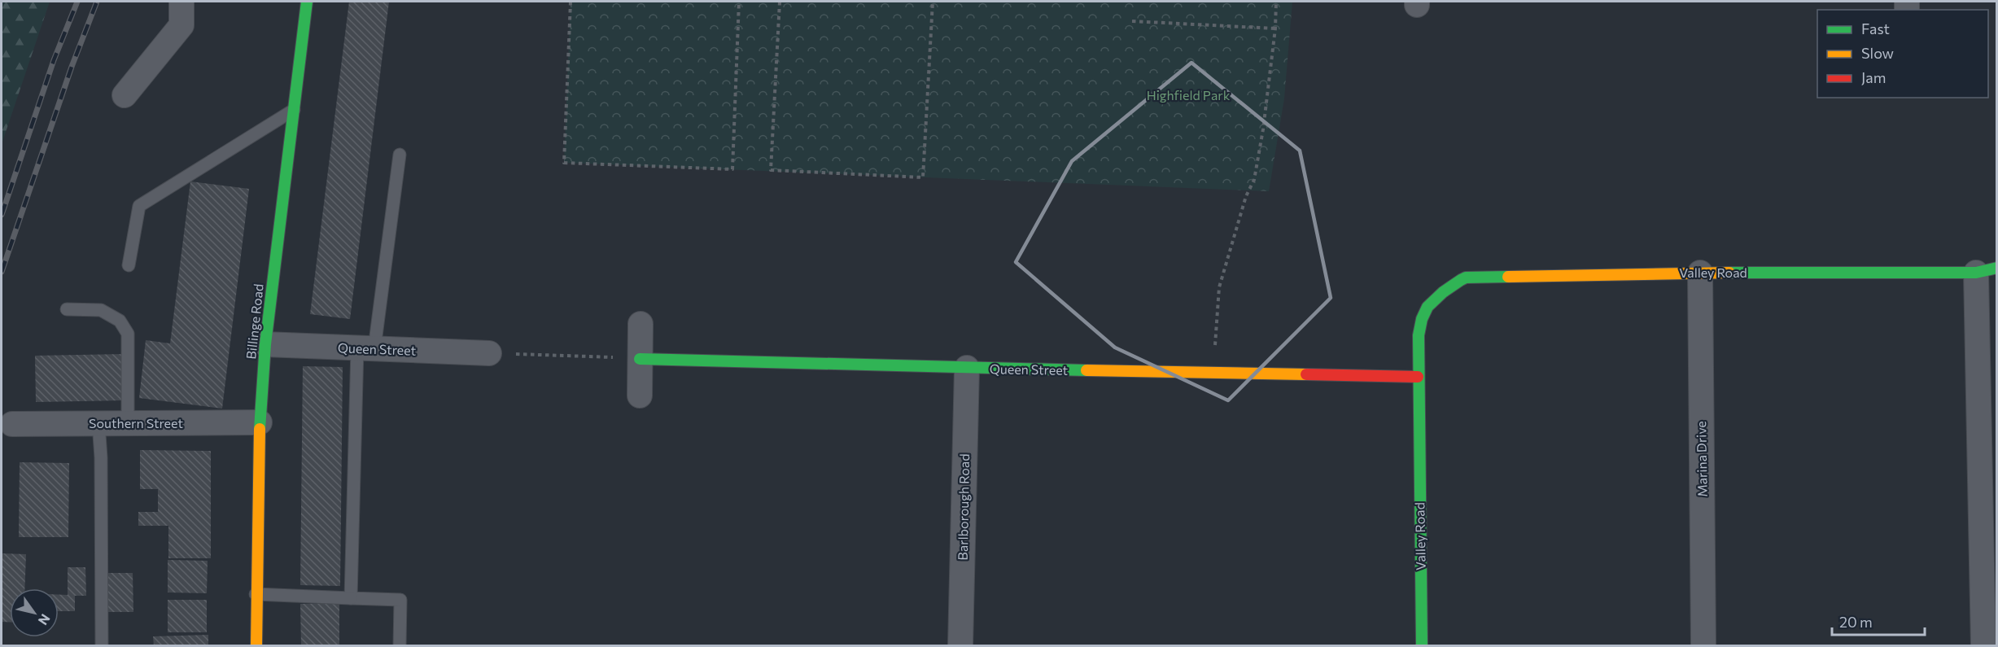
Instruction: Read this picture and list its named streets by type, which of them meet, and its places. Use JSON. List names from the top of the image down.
{
  "streets": {
    "street": [
      "Valley Road",
      "Billinge Road",
      "Queen Street",
      "Southern Street",
      "Marina Drive",
      "Barlborough Road"
    ]
  },
  "crossings": [
    ["Valley Road", "Queen Street"],
    ["Valley Road", "Marina Drive"],
    ["Billinge Road", "Queen Street"],
    ["Billinge Road", "Southern Street"],
    ["Queen Street", "Barlborough Road"]
  ],
  "parks": ["Highfield Park"],
  "legend": ["Fast", "Slow", "Jam"],
  "scale_bar": "20 m",
  "north": "bottom right"
}
